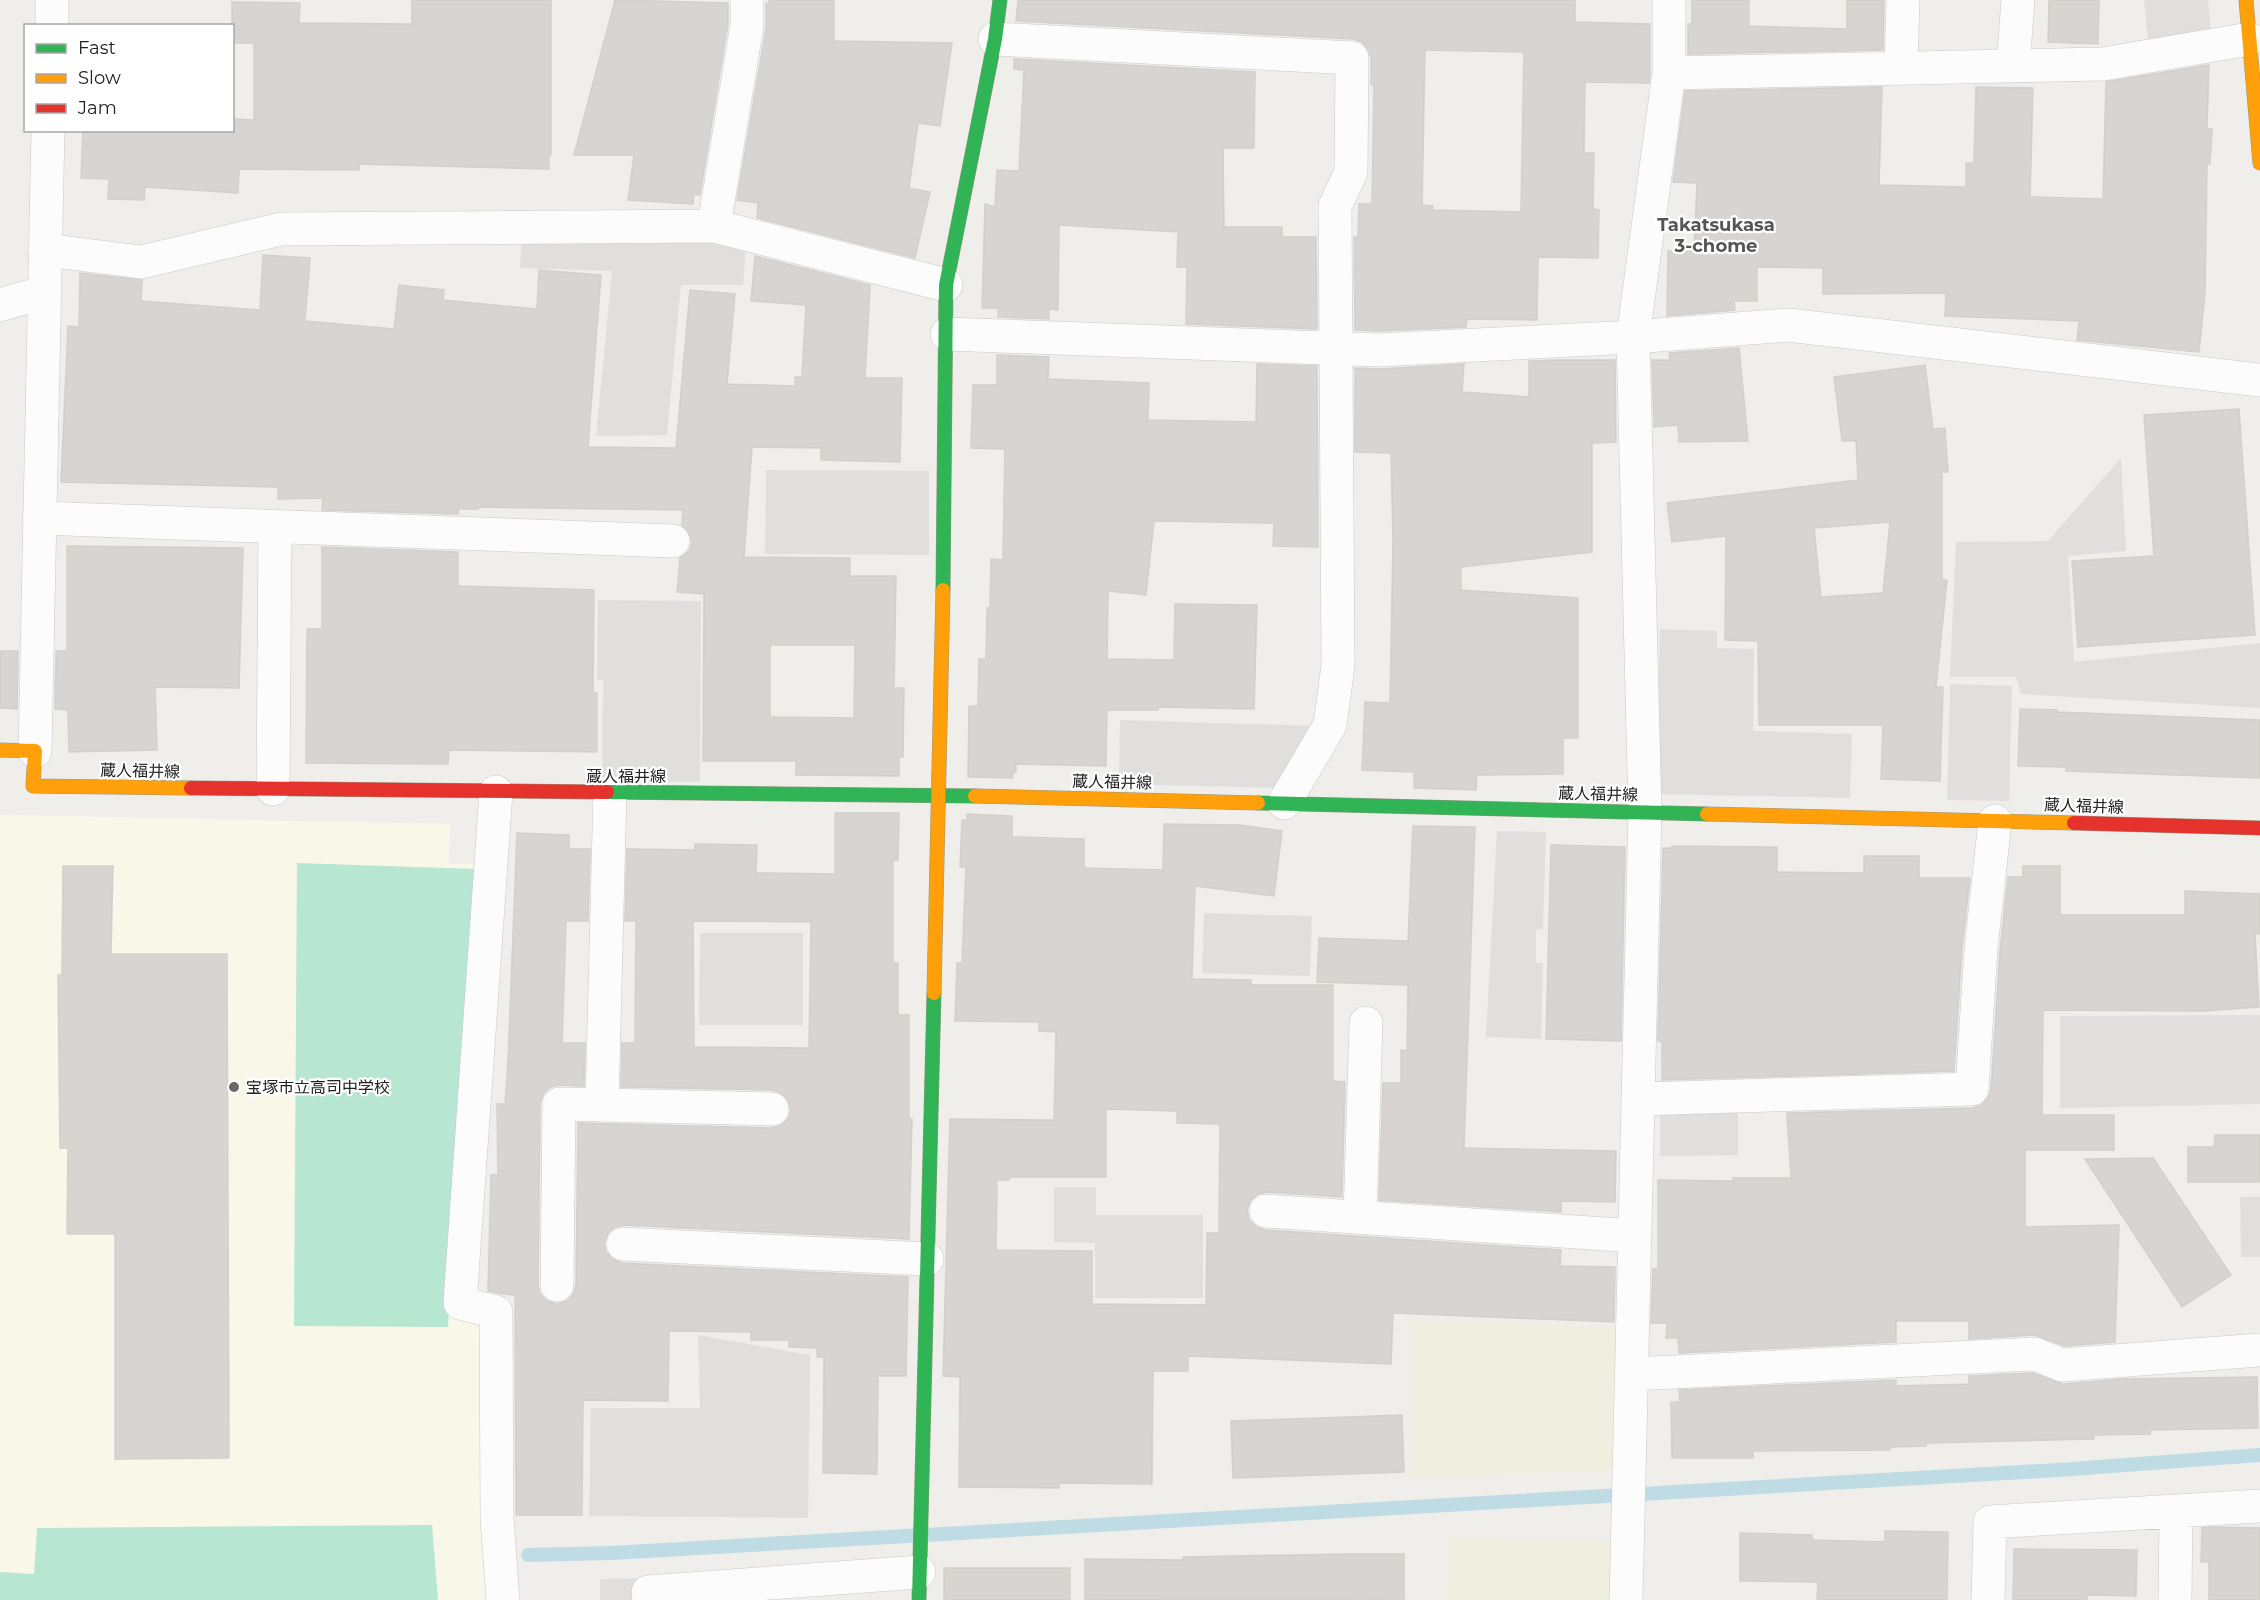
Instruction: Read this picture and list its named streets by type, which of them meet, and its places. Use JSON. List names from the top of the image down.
{
  "streets": {
    "street": ["蔵人福井線"]
  },
  "districts": ["Takatsukasa 3-chome"],
  "places": ["宝塚市立高司中学校"],
  "legend": ["Fast", "Slow", "Jam"]
}
